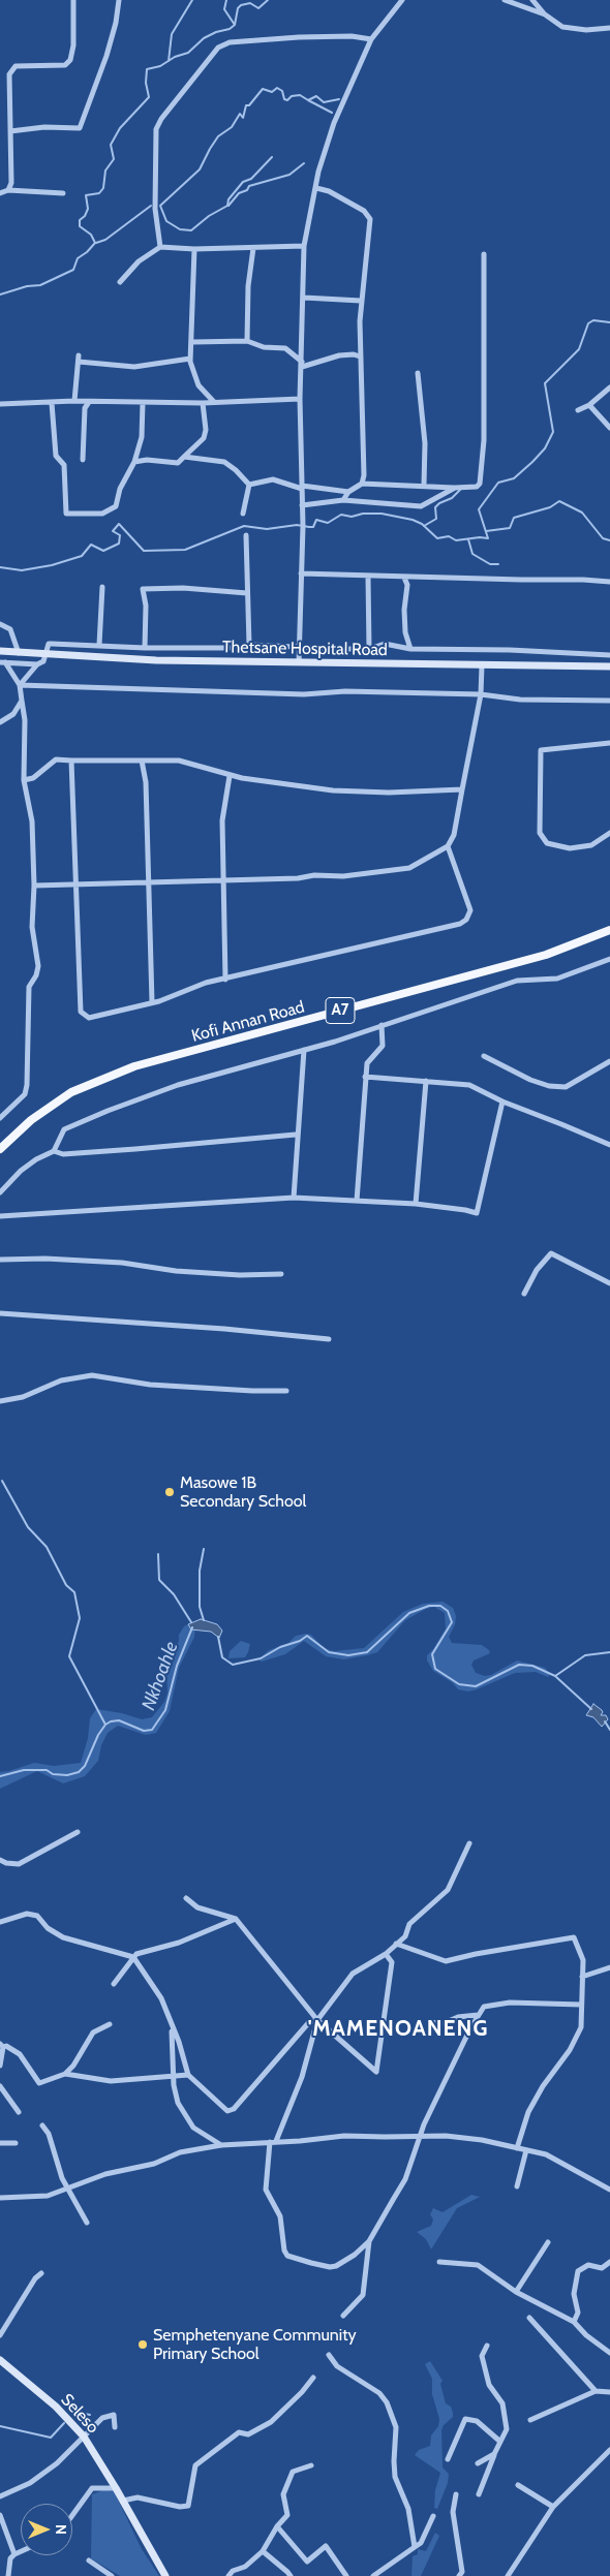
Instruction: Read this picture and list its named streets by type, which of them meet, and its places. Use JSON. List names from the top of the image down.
{
  "streets": {
    "main road": [
      "Thetsane Hospital Road",
      "A7",
      "Kofi Annan Road",
      "Seleso"
    ]
  },
  "districts": ["'MAMENOANENG"],
  "water": ["Nkhoahle"],
  "places": ["Masowe 1B Secondary School", "Semphetenyane Community Primary School"],
  "north": "right"
}
